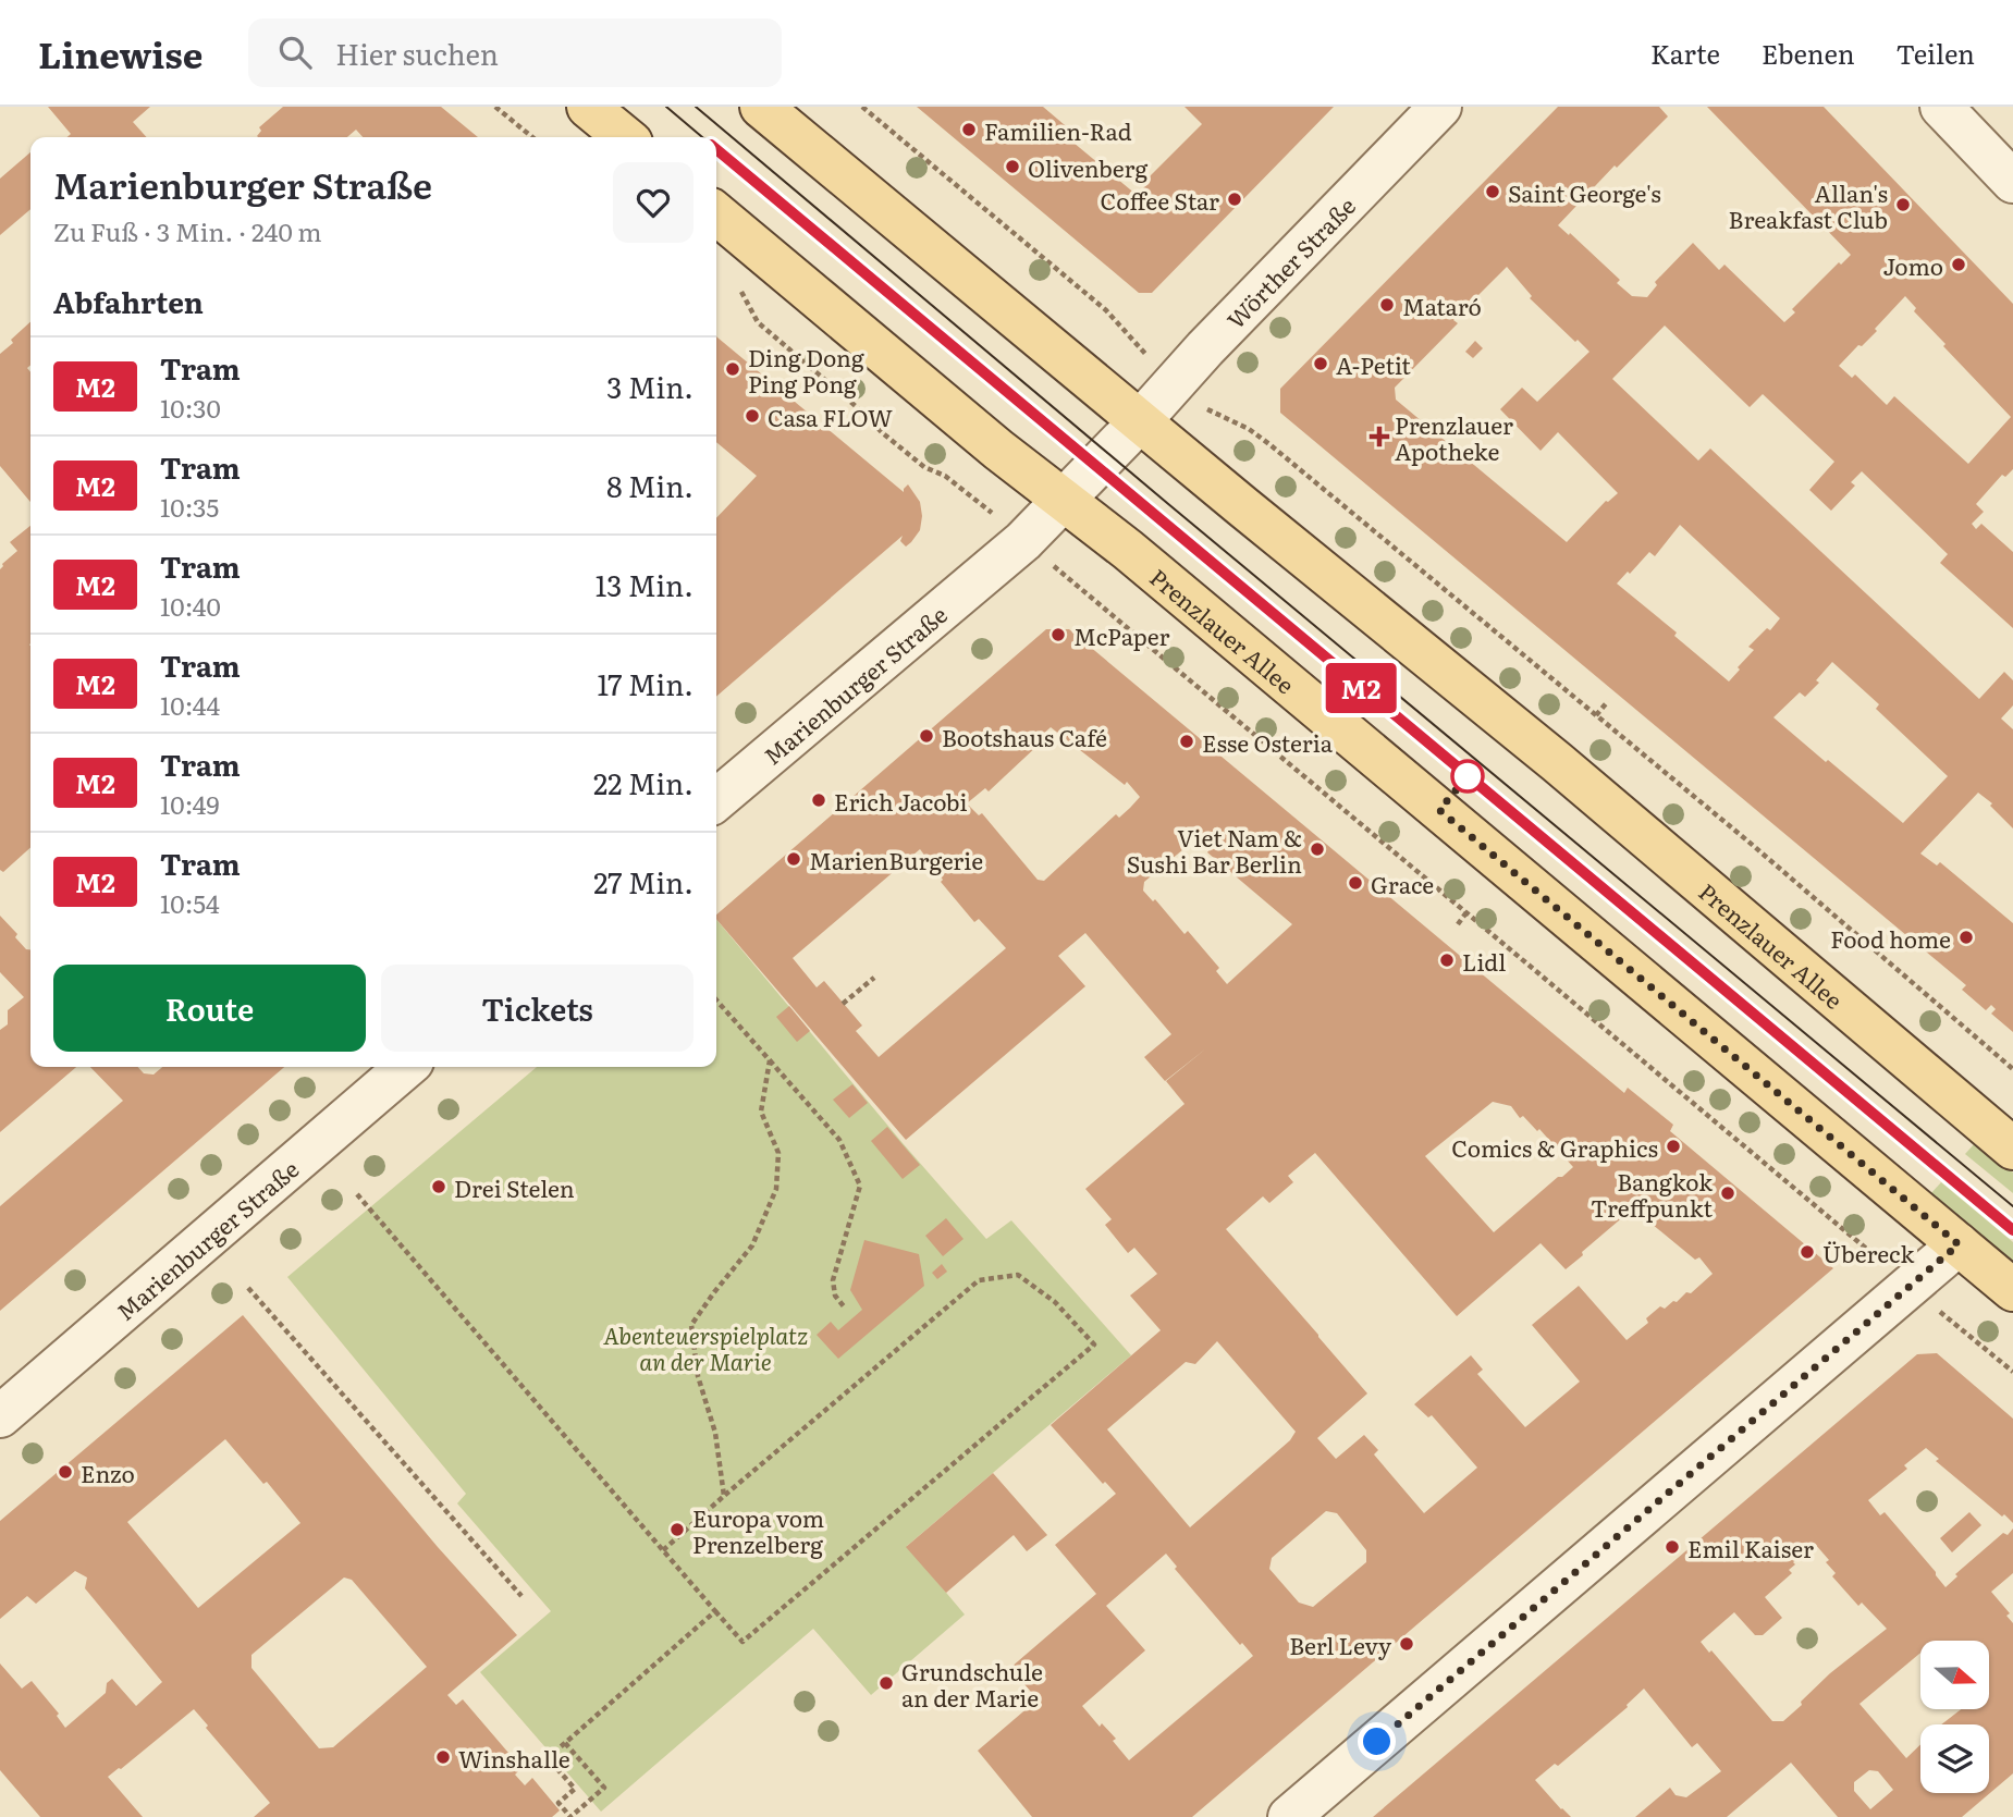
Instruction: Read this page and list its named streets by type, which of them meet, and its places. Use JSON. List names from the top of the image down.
{
  "streets": {
    "main road": ["Prenzlauer Allee"],
    "street": ["Wörther Straße", "Marienburger Straße"]
  },
  "crossings": [
    ["Wörther Straße", "Prenzlauer Allee"],
    ["Prenzlauer Allee", "Marienburger Straße"]
  ],
  "parks": ["Abenteuerspielplatz an der Marie"],
  "places": {
    "other": [
      "Familien-Rad",
      "Olivenberg",
      "Saint George's",
      "Coffee Star",
      "Allan's Breakfast Club",
      "Jomo",
      "Mataró",
      "A-Petit",
      "Ding Dong Ping Pong",
      "Casa FLOW",
      "McPaper",
      "Bootshaus Café",
      "Esse Osteria",
      "Erich Jacobi",
      "Viet Nam & Sushi Bar Berlin",
      "MarienBurgerie",
      "Grace",
      "Food home",
      "Lidl",
      "Comics & Graphics",
      "Drei Stelen",
      "Bangkok Treffpunkt",
      "Übereck",
      "Enzo",
      "Europa vom Prenzelberg",
      "Emil Kaiser",
      "Berl Levy",
      "Grundschule an der Marie",
      "Winshalle"
    ],
    "health": ["Prenzlauer Apotheke"]
  },
  "lines": ["tram line M2"],
  "north": "right",
  "page": {
    "header": "Linewise",
    "search": "Hier suchen",
    "nav": ["Karte", "Ebenen", "Teilen"],
    "on_map": "M2",
    "heading": [
      ["Marienburger Straße", "Zu Fuß · 3 Min. · 240 m"],
      "Abfahrten"
    ],
    "list": [
      {
        "mark": "M2",
        "name": "Tram",
        "note": "10:30",
        "value": "3 Min."
      },
      {
        "mark": "M2",
        "name": "Tram",
        "note": "10:35",
        "value": "8 Min."
      },
      {
        "mark": "M2",
        "name": "Tram",
        "note": "10:40",
        "value": "13 Min."
      },
      {
        "mark": "M2",
        "name": "Tram",
        "note": "10:44",
        "value": "17 Min."
      },
      {
        "mark": "M2",
        "name": "Tram",
        "note": "10:49",
        "value": "22 Min."
      },
      {
        "mark": "M2",
        "name": "Tram",
        "note": "10:54",
        "value": "27 Min."
      }
    ],
    "buttons": ["Route", "Tickets"]
  }
}
